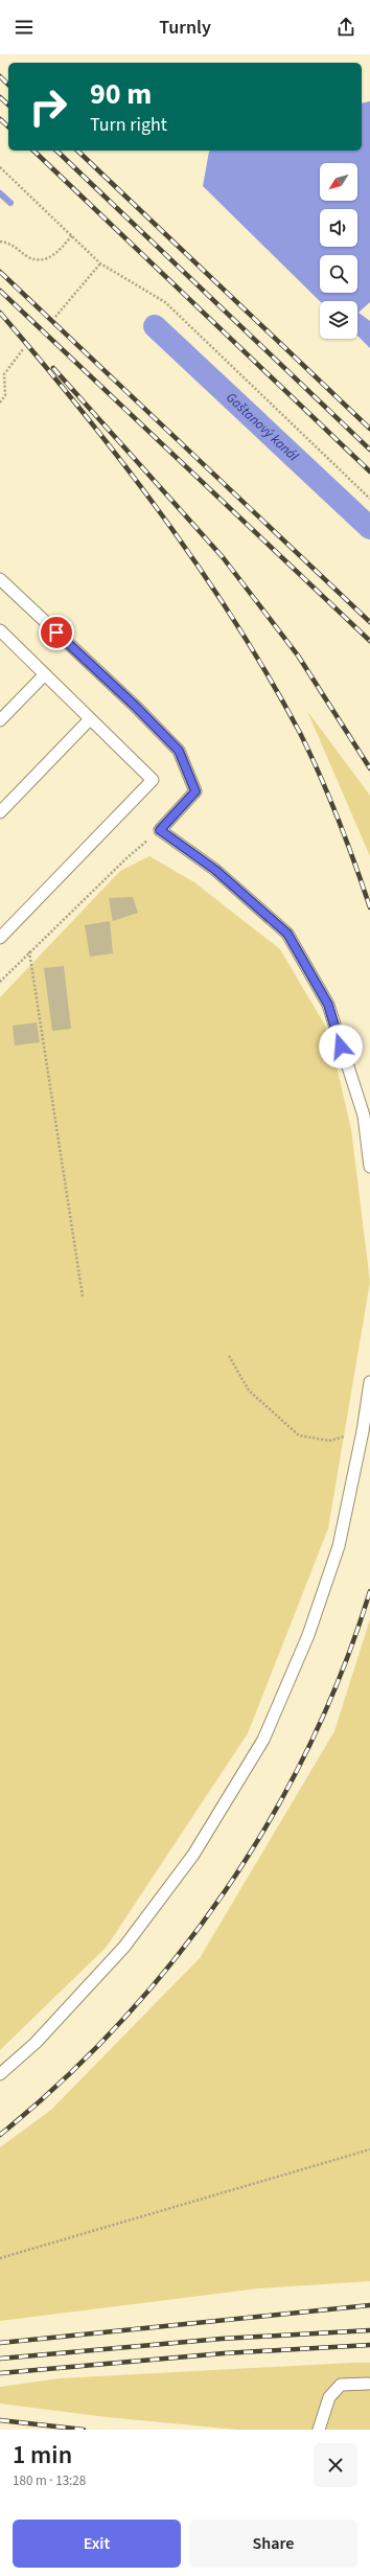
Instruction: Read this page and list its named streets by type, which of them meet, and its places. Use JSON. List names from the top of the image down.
{
  "water": ["Gaštanový kanál"],
  "north": "bottom left",
  "page": {
    "header": "Turnly",
    "turn": ["90 m", "Turn right"],
    "heading": ["1 min", "180 m · 13:28"],
    "buttons": ["Exit", "Share"]
  }
}
